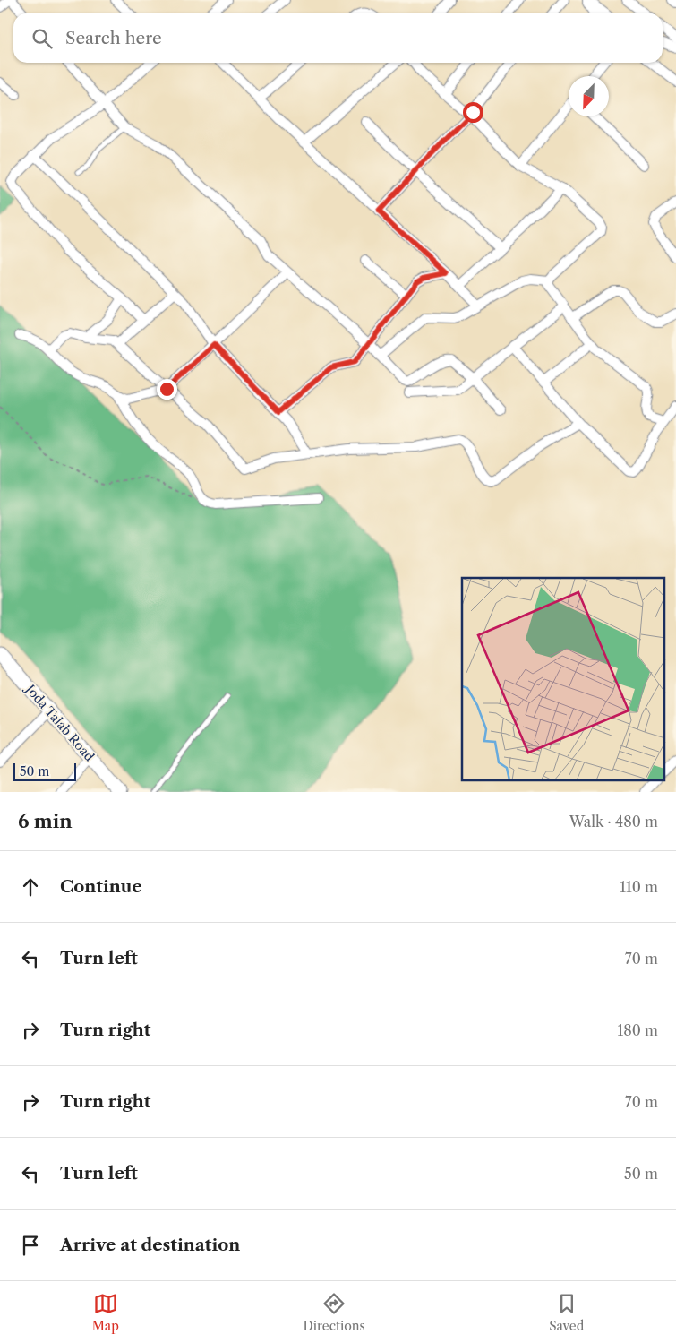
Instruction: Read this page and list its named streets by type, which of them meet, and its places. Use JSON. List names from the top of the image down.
{
  "streets": {
    "street": ["Joda Talab Road"]
  },
  "scale_bar": "50 m",
  "north": "bottom left",
  "page": {
    "search": "Search here",
    "scale": "50 m",
    "heading": ["6 min", "Walk · 480 m"],
    "list": [
      ["Continue", "110 m"],
      ["Turn left", "70 m"],
      ["Turn right", "180 m"],
      ["Turn right", "70 m"],
      ["Turn left", "50 m"],
      "Arrive at destination"
    ],
    "nav": ["Map", "Directions", "Saved"]
  }
}
